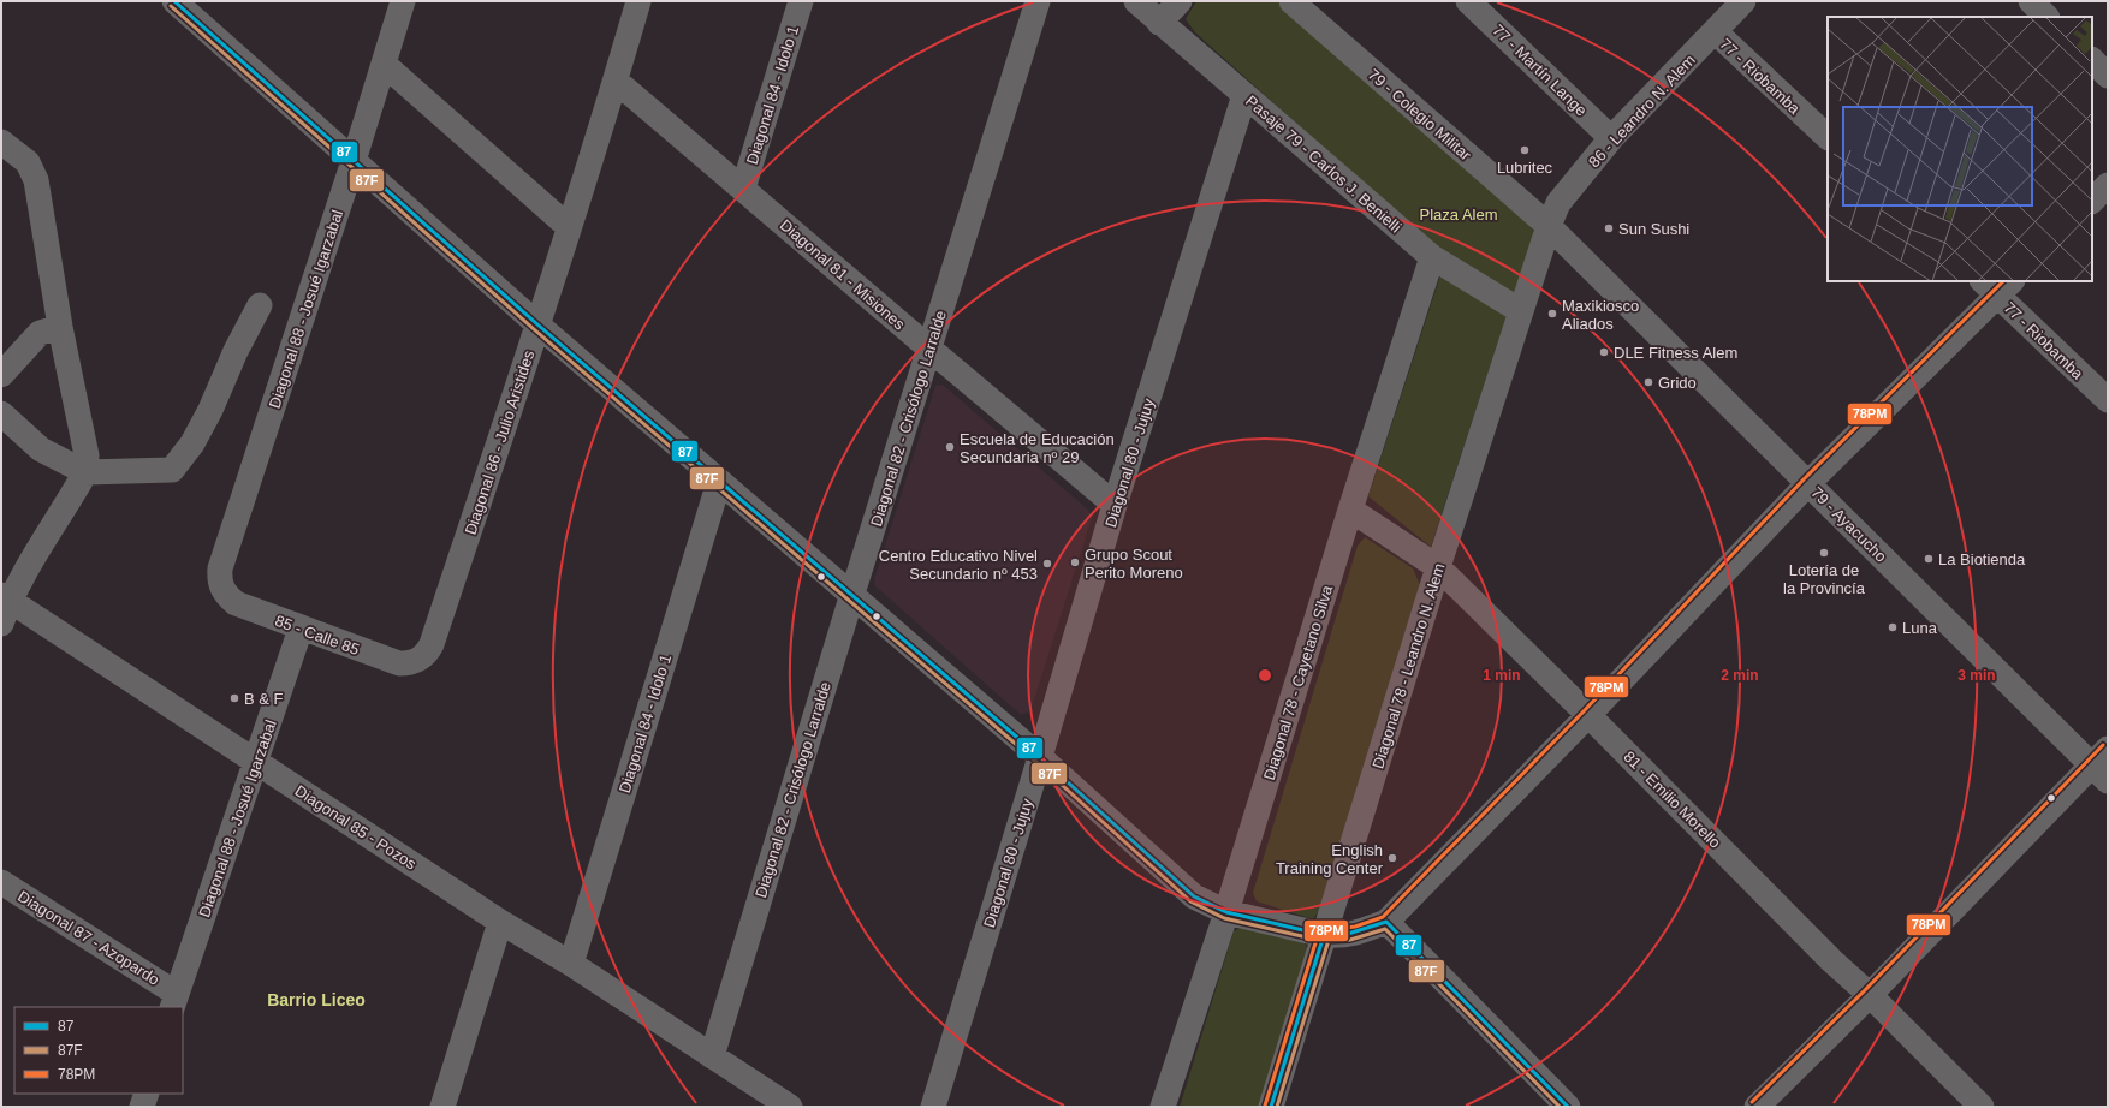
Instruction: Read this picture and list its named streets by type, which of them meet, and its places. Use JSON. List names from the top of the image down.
{
  "streets": {
    "street": [
      "77 - Martín Lange",
      "77 - Riobamba",
      "Diagonal 84 - Idolo 1",
      "86 - Leandro N. Alem",
      "79 - Colegio Militar",
      "Pasaje 79 - Carlos J. Benielli",
      "Diagonal 81 - Misiones",
      "Diagonal 88 - Josué Igarzabal",
      "Diagonal 82 - Crisólogo Larralde",
      "Diagonal 86 - Julio Aristides",
      "Diagonal 80 - Jujuy",
      "79 - Ayacucho",
      "85 - Calle 85",
      "Diagonal 78 - Leandro N. Alem",
      "Diagonal 78 - Cayetano Silva",
      "81 - Emilio Morello",
      "Diagonal 85 - Pozos",
      "Diagonal 87 - Azopardo"
    ]
  },
  "crossings": [
    ["77 - Martín Lange", "86 - Leandro N. Alem"],
    ["77 - Riobamba", "86 - Leandro N. Alem"],
    ["Diagonal 84 - Idolo 1", "Diagonal 81 - Misiones"],
    ["Diagonal 84 - Idolo 1", "Diagonal 85 - Pozos"],
    ["86 - Leandro N. Alem", "79 - Colegio Militar"],
    ["86 - Leandro N. Alem", "79 - Ayacucho"],
    ["86 - Leandro N. Alem", "Diagonal 78 - Leandro N. Alem"],
    ["79 - Colegio Militar", "79 - Ayacucho"],
    ["79 - Colegio Militar", "Diagonal 78 - Leandro N. Alem"],
    ["Pasaje 79 - Carlos J. Benielli", "Diagonal 80 - Jujuy"],
    ["Pasaje 79 - Carlos J. Benielli", "Diagonal 78 - Leandro N. Alem"],
    ["Pasaje 79 - Carlos J. Benielli", "Diagonal 78 - Cayetano Silva"],
    ["Diagonal 81 - Misiones", "Diagonal 82 - Crisólogo Larralde"],
    ["Diagonal 81 - Misiones", "Diagonal 86 - Julio Aristides"],
    ["Diagonal 81 - Misiones", "Diagonal 80 - Jujuy"],
    ["Diagonal 88 - Josué Igarzabal", "85 - Calle 85"],
    ["Diagonal 88 - Josué Igarzabal", "Diagonal 85 - Pozos"],
    ["Diagonal 88 - Josué Igarzabal", "Diagonal 87 - Azopardo"],
    ["Diagonal 82 - Crisólogo Larralde", "Diagonal 85 - Pozos"],
    ["Diagonal 86 - Julio Aristides", "85 - Calle 85"],
    ["79 - Ayacucho", "Diagonal 78 - Leandro N. Alem"],
    ["Diagonal 78 - Leandro N. Alem", "81 - Emilio Morello"],
    ["Diagonal 78 - Cayetano Silva", "81 - Emilio Morello"]
  ],
  "districts": ["Barrio Liceo"],
  "parks": ["Plaza Alem"],
  "places": [
    "Lubritec",
    "Sun Sushi",
    "Maxikiosco Aliados",
    "DLE Fitness Alem",
    "Grido",
    "Escuela de Educación Secundaria nº 29",
    "Lotería de la Provincía",
    "La Biotienda",
    "Grupo Scout Perito Moreno",
    "Centro Educativo Nivel Secundario nº 453",
    "Luna",
    "B & F",
    "English Training Center"
  ],
  "lines": ["transit line 87", "transit line 87F", "transit line 78PM"],
  "legend": ["87", "87F", "78PM"],
  "rings": ["1 min", "2 min", "3 min"]
}
